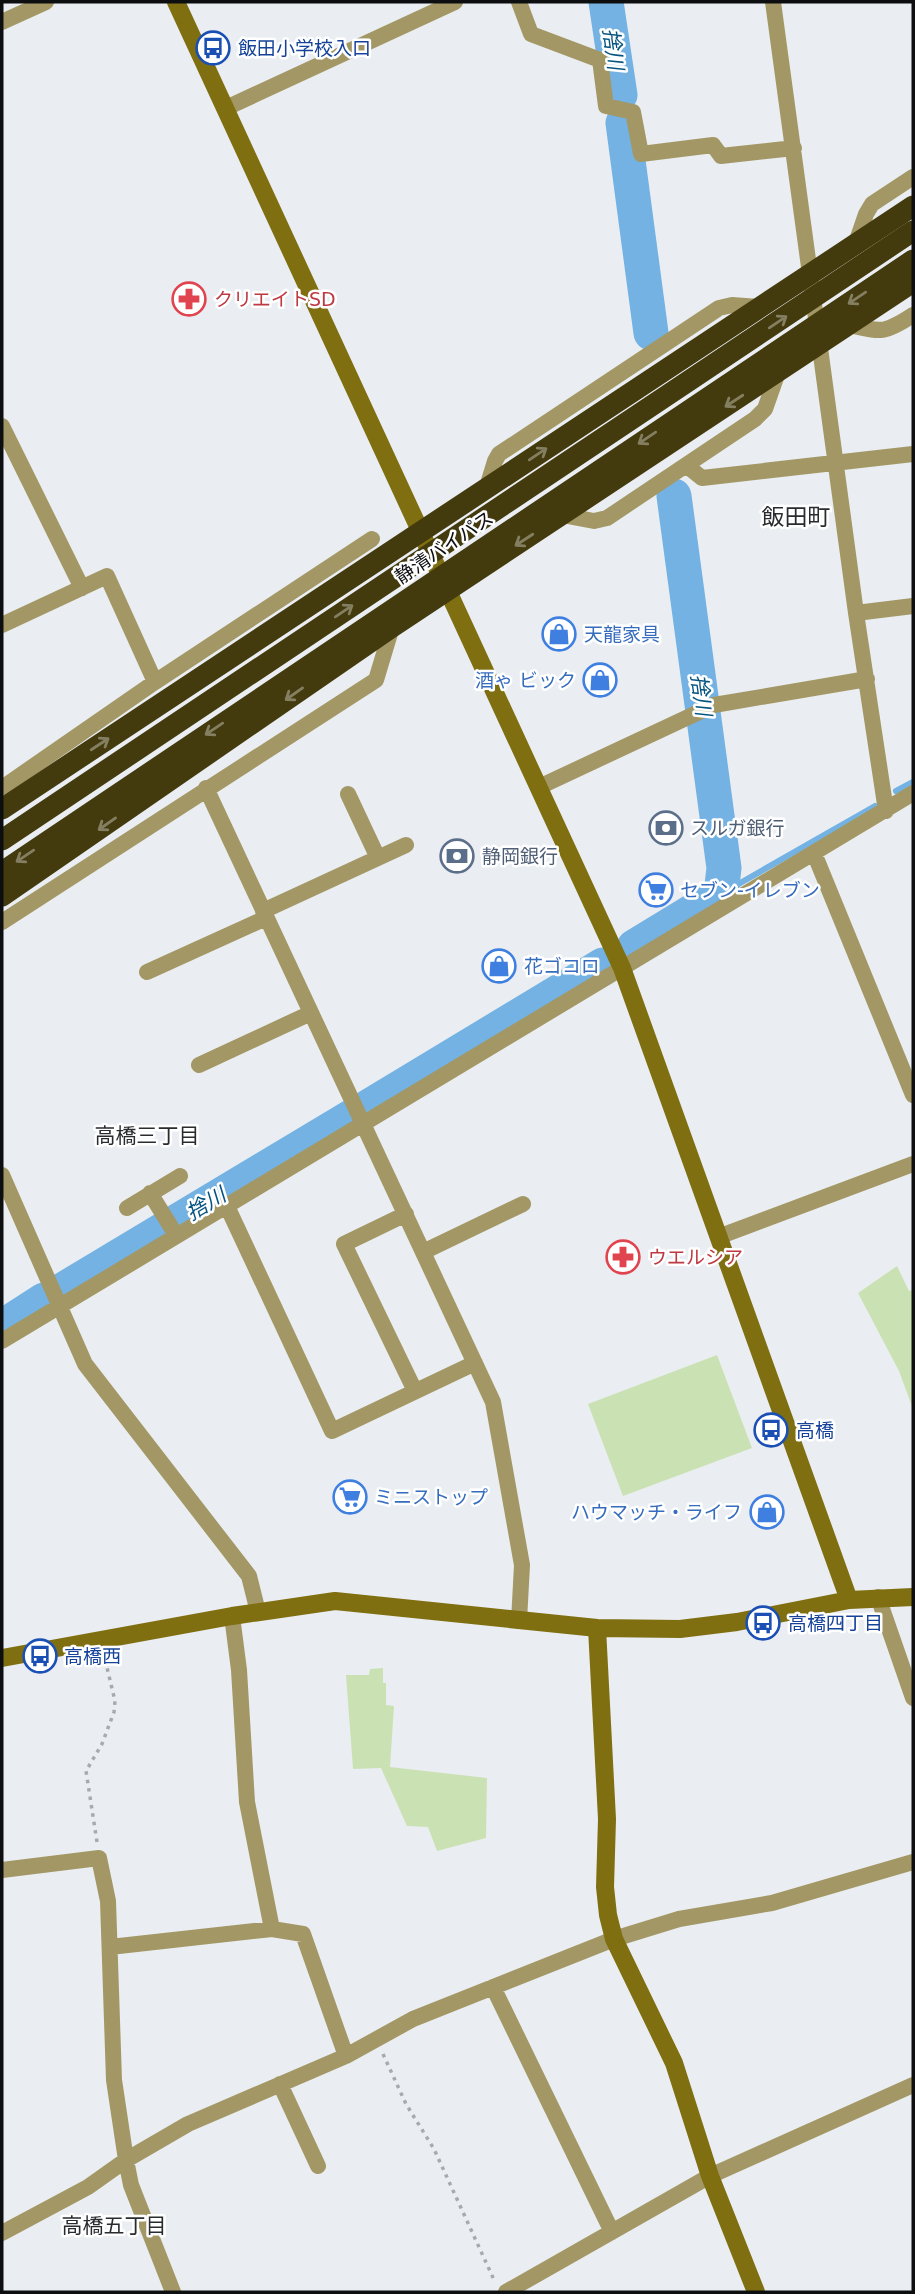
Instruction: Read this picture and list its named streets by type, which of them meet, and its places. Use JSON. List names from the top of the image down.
{
  "streets": {
    "highway": ["静清バイパス"]
  },
  "districts": ["飯田町", "高橋三丁目", "高橋五丁目"],
  "water": ["捨川"],
  "places": {
    "bus stop": [
      "飯田小学校入口",
      "高橋",
      "高橋四丁目",
      "高橋西"
    ],
    "pharmacy": ["クリエイトSD", "ウエルシア"],
    "shop": [
      "天龍家具",
      "酒ゃ ビック",
      "花ゴコロ",
      "ハウマッチ・ライフ"
    ],
    "bank": ["スルガ銀行", "静岡銀行"],
    "supermarket": ["セブン-イレブン", "ミニストップ"]
  }
}
